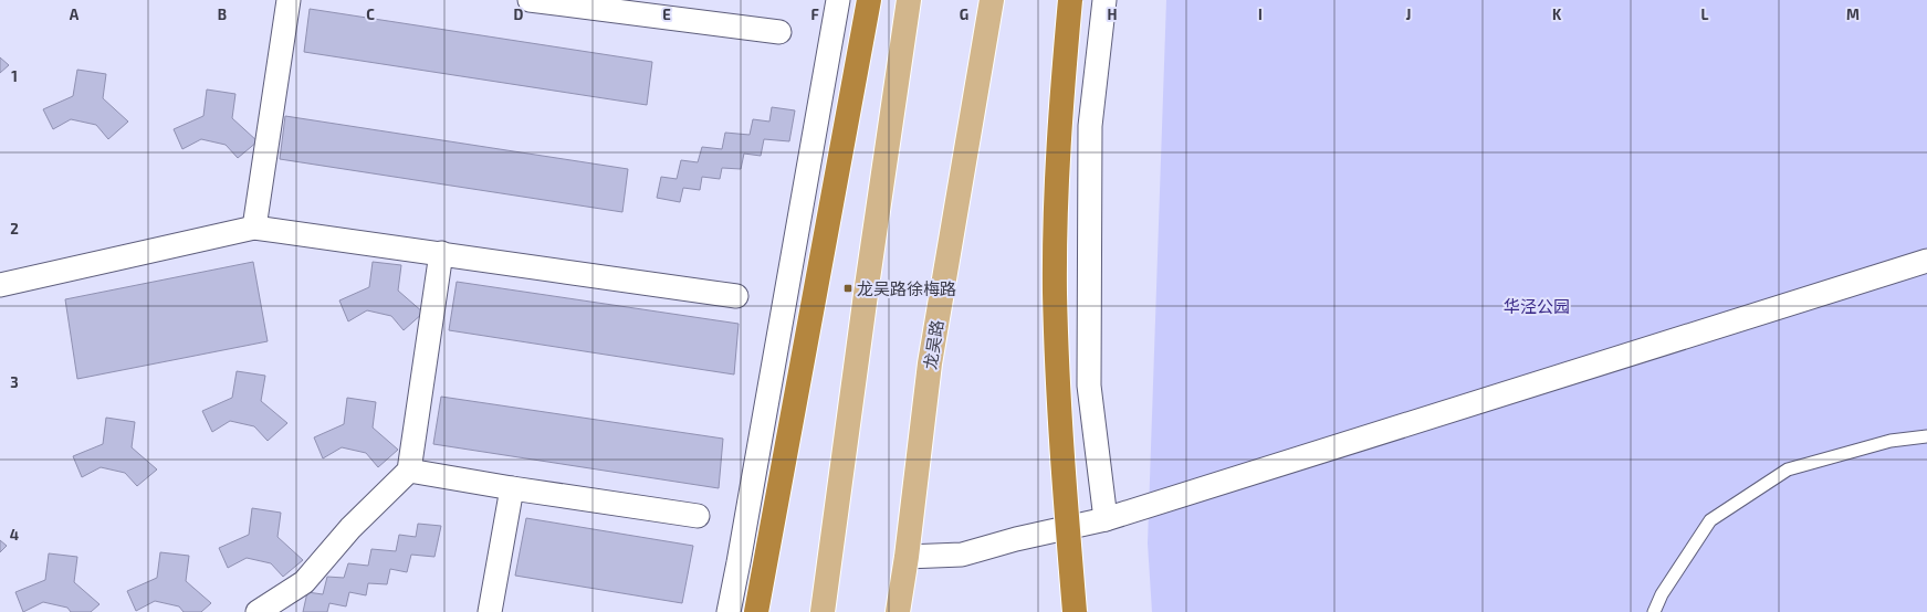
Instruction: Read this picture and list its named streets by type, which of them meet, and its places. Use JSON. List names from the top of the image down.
{
  "streets": {
    "main road": ["龙吴路"]
  },
  "parks": ["华泾公园"],
  "places": {
    "transit": ["龙吴路徐梅路"]
  },
  "grid": {
    "columns": [
      "A",
      "B",
      "C",
      "D",
      "E",
      "F",
      "G",
      "H",
      "I",
      "J",
      "K",
      "L",
      "M"
    ],
    "rows": [
      "1",
      "2",
      "3",
      "4"
    ]
  }
}
